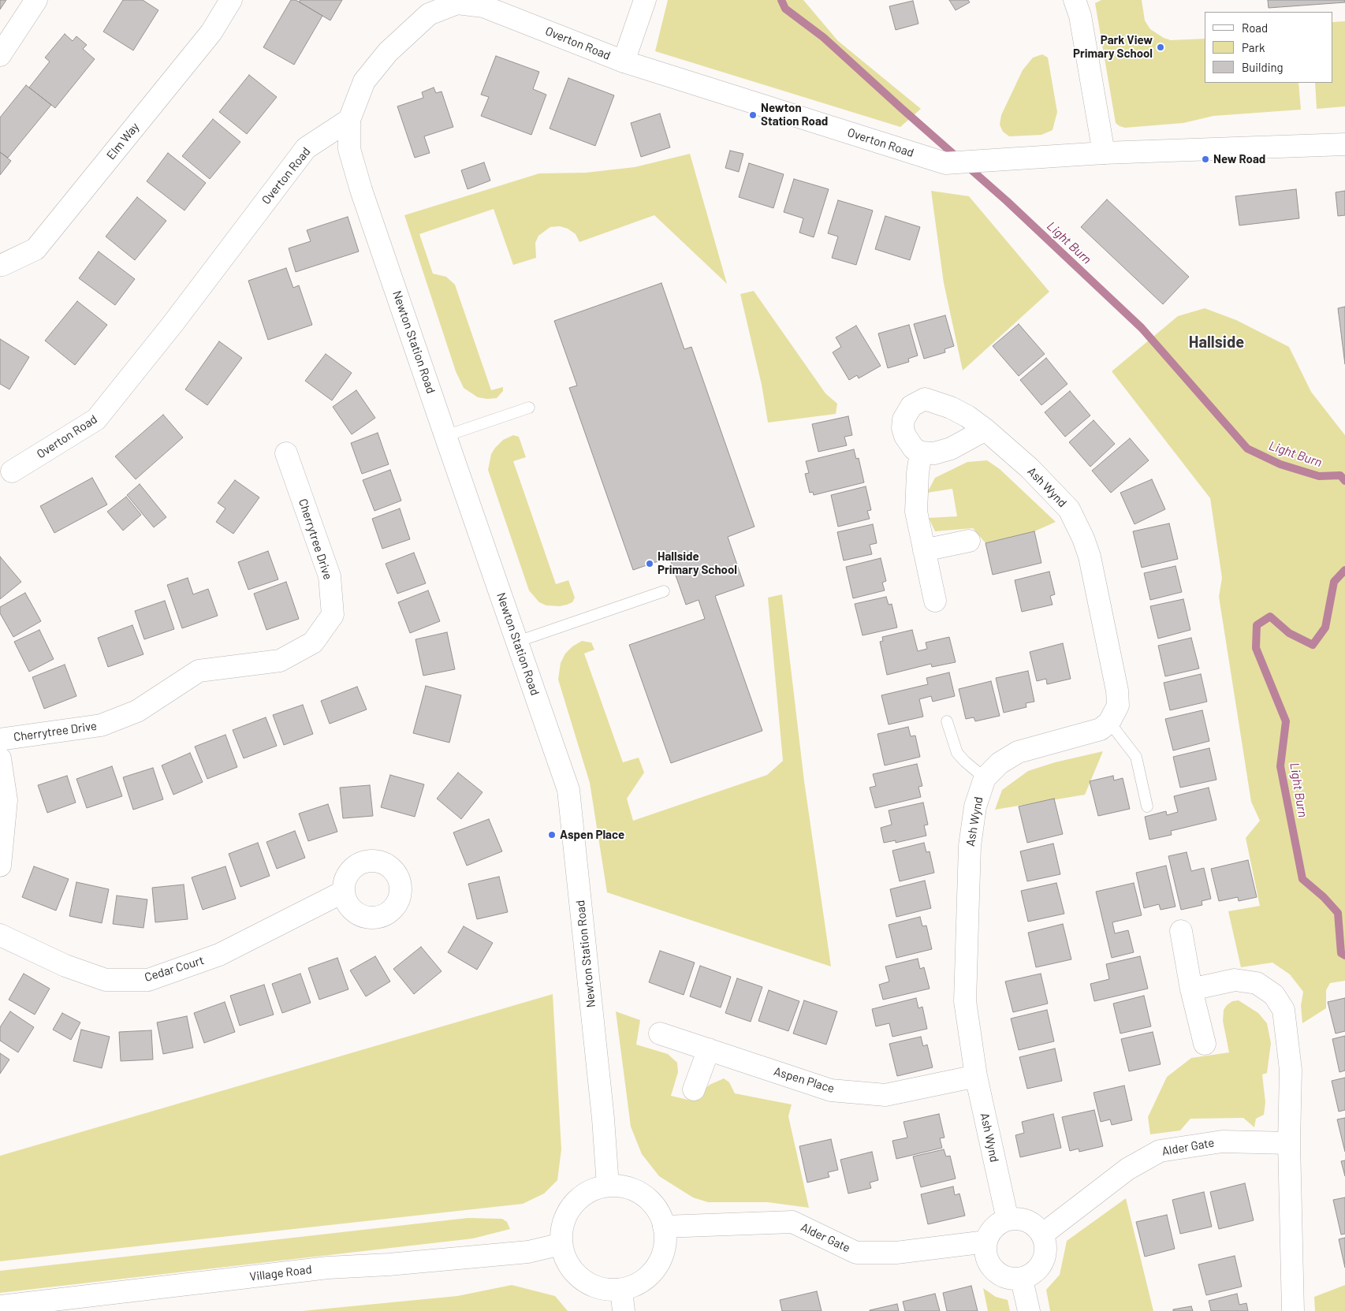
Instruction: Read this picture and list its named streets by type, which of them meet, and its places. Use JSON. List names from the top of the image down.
{
  "streets": {
    "street": [
      "Overton Road",
      "Elm Way",
      "Newton Station Road",
      "Ash Wynd",
      "Cherrytree Drive",
      "Cedar Court",
      "Aspen Place",
      "Alder Gate",
      "Village Road"
    ]
  },
  "crossings": [
    ["Overton Road", "Newton Station Road"],
    ["Newton Station Road", "Alder Gate"],
    ["Newton Station Road", "Village Road"],
    ["Ash Wynd", "Aspen Place"],
    ["Ash Wynd", "Alder Gate"],
    ["Alder Gate", "Village Road"]
  ],
  "districts": ["Hallside"],
  "water": ["Light Burn"],
  "places": [
    "Park View Primary School",
    "Newton Station Road",
    "New Road",
    "Hallside Primary School",
    "Aspen Place"
  ],
  "legend": ["Road", "Park", "Building"]
}
